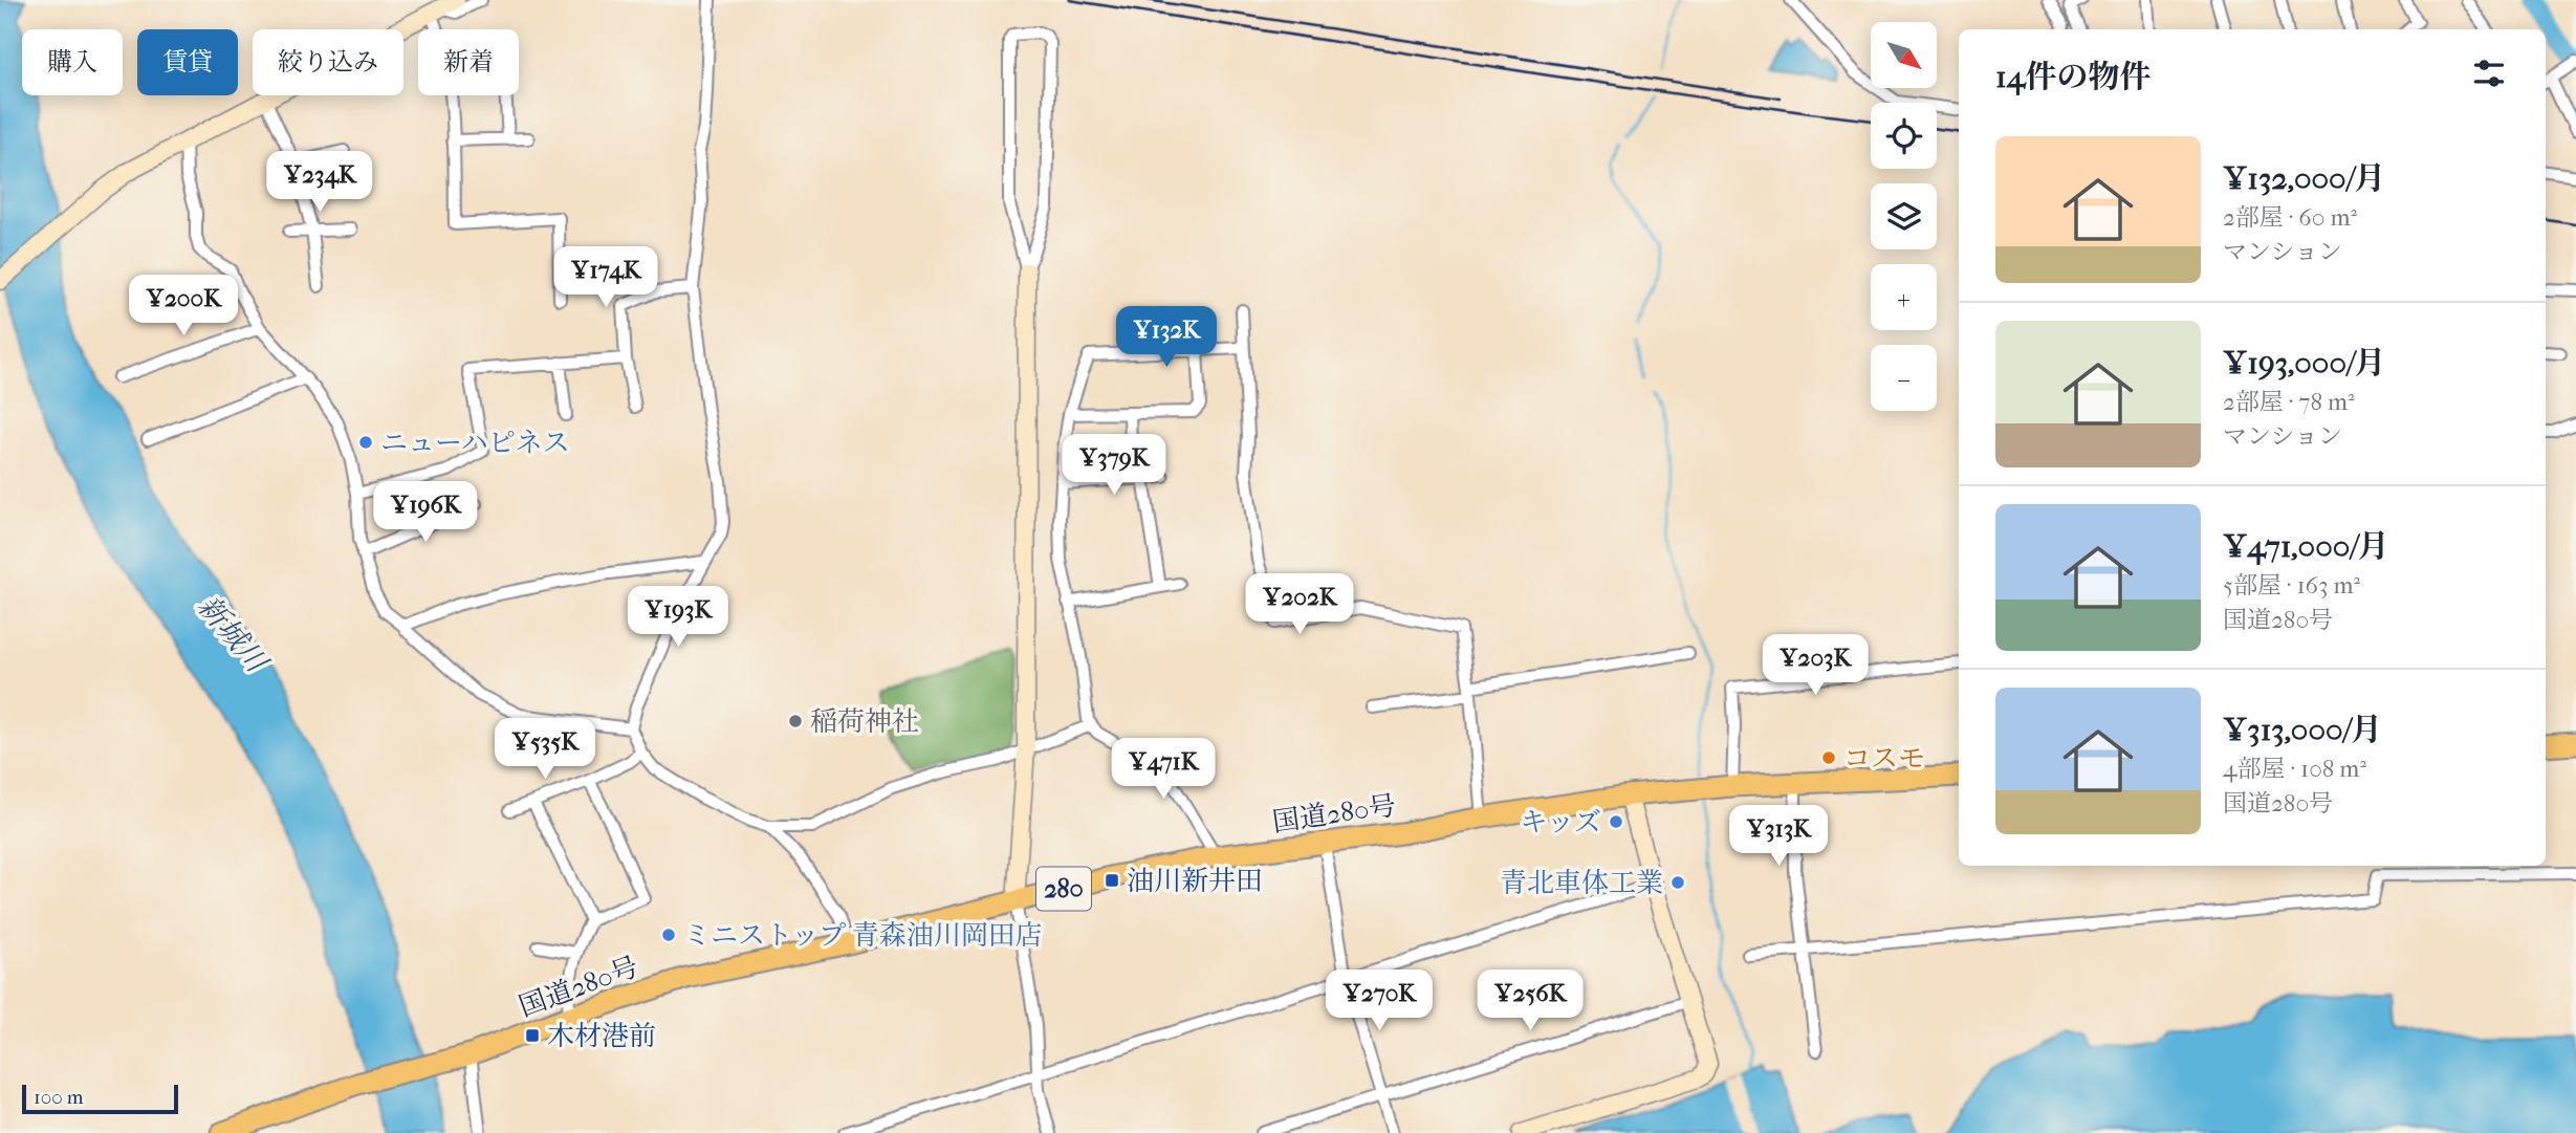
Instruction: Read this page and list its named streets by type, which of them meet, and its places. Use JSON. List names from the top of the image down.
{
  "streets": {
    "highway": ["国道280号", "280"]
  },
  "water": ["新城川"],
  "places": {
    "other": [
      "ニューハピネス",
      "稲荷神社",
      "コスモ",
      "キッズ",
      "青北車体工業",
      "ミニストップ 青森油川岡田店"
    ],
    "transit": ["油川新井田", "木材港前"]
  },
  "scale_bar": "100 m",
  "north": "bottom right",
  "page": {
    "map_buttons": ["+", "−"],
    "chip": [
      "購入",
      "賃貸",
      "絞り込み",
      "新着"
    ],
    "heading": "14件の物件",
    "list": [
      {
        "name": "¥132,000/月",
        "note": "2部屋 · 60 m² · マンション"
      },
      {
        "name": "¥193,000/月",
        "note": "2部屋 · 78 m² · マンション"
      },
      {
        "name": "¥471,000/月",
        "note": "5部屋 · 163 m² · 国道280号"
      },
      {
        "name": "¥313,000/月",
        "note": "4部屋 · 108 m² · 国道280号"
      }
    ],
    "price": [
      "¥234K",
      "¥174K",
      "¥200K",
      "¥132K",
      "¥379K",
      "¥196K",
      "¥202K",
      "¥193K",
      "¥203K",
      "¥535K",
      "¥471K",
      "¥313K",
      "¥270K",
      "¥256K"
    ],
    "scale": "100 m"
  }
}
